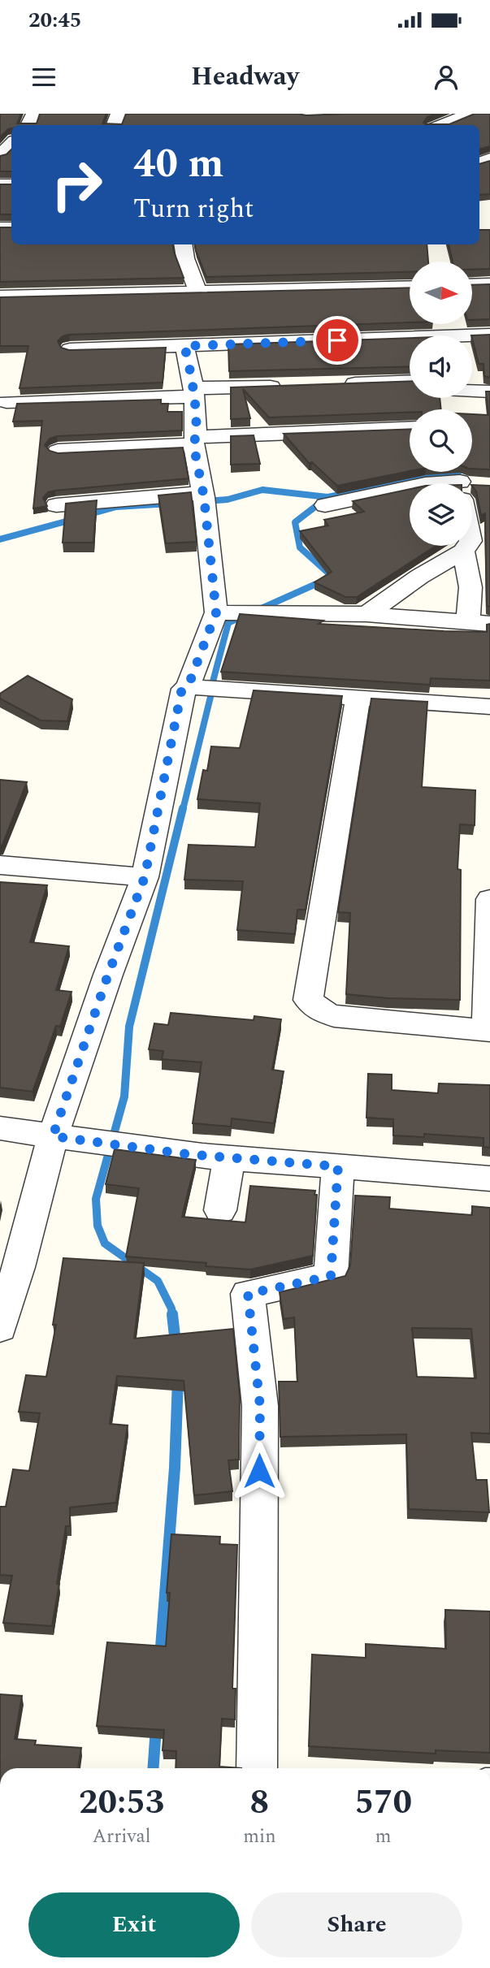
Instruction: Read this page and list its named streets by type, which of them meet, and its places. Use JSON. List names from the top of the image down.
{
  "north": "right",
  "page": {
    "status": "20:45",
    "header": "Headway",
    "turn": ["40 m", "Turn right"],
    "eta": [
      "20:53",
      "Arrival",
      "8",
      "min",
      "570",
      "m"
    ],
    "buttons": ["Exit", "Share"]
  }
}
